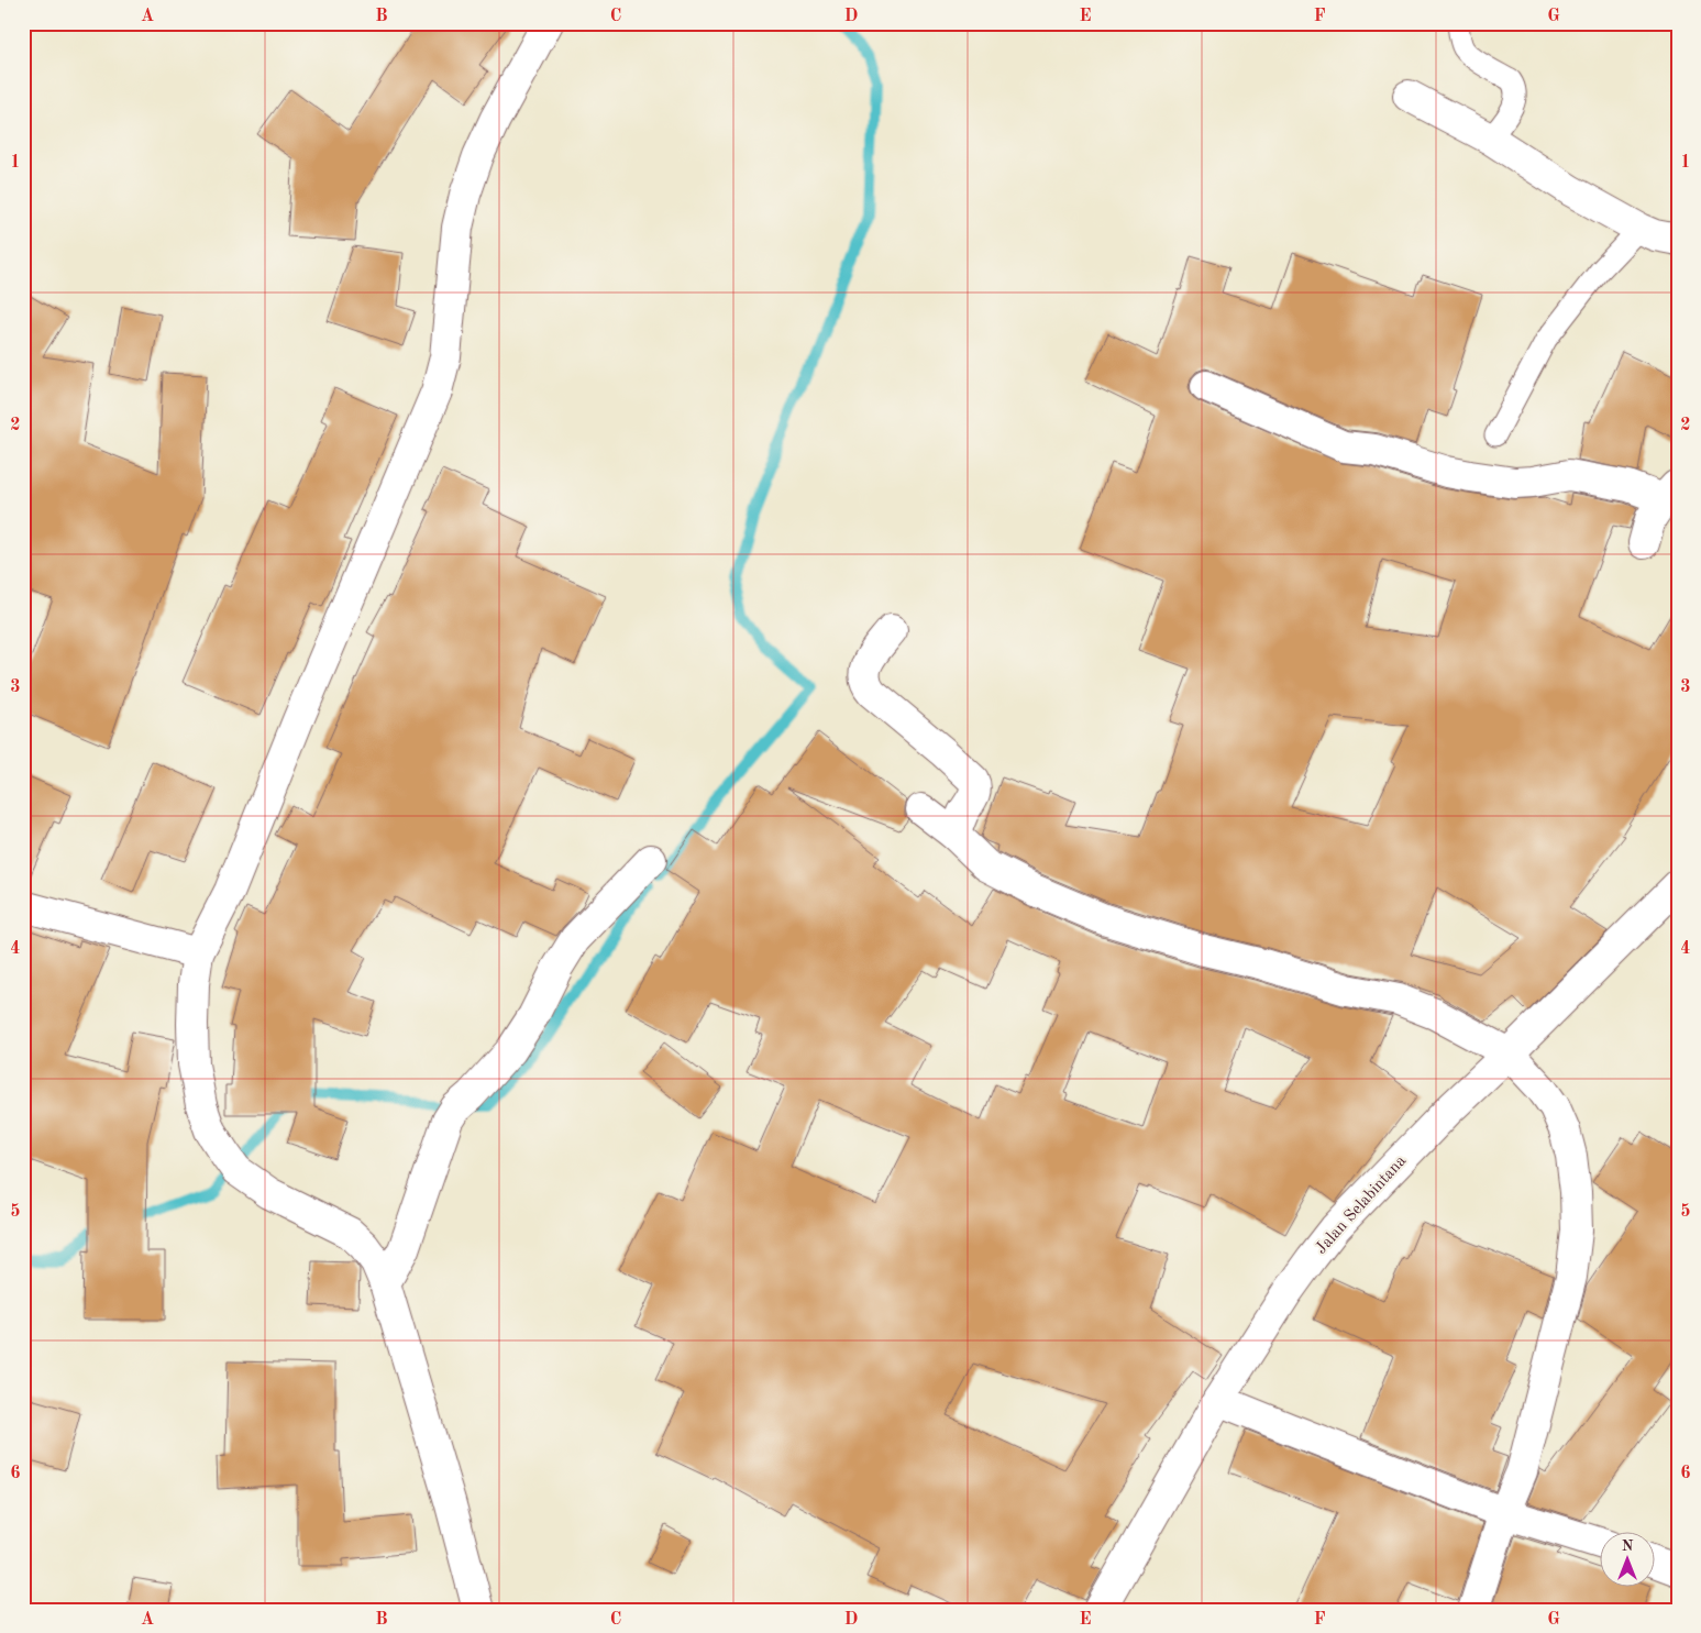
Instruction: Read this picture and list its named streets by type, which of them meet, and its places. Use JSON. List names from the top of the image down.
{
  "streets": {
    "street": ["Jalan Selabintana"]
  },
  "north": "top",
  "grid": {
    "columns": [
      "A",
      "B",
      "C",
      "D",
      "E",
      "F",
      "G"
    ],
    "rows": [
      "1",
      "2",
      "3",
      "4",
      "5",
      "6"
    ]
  }
}
